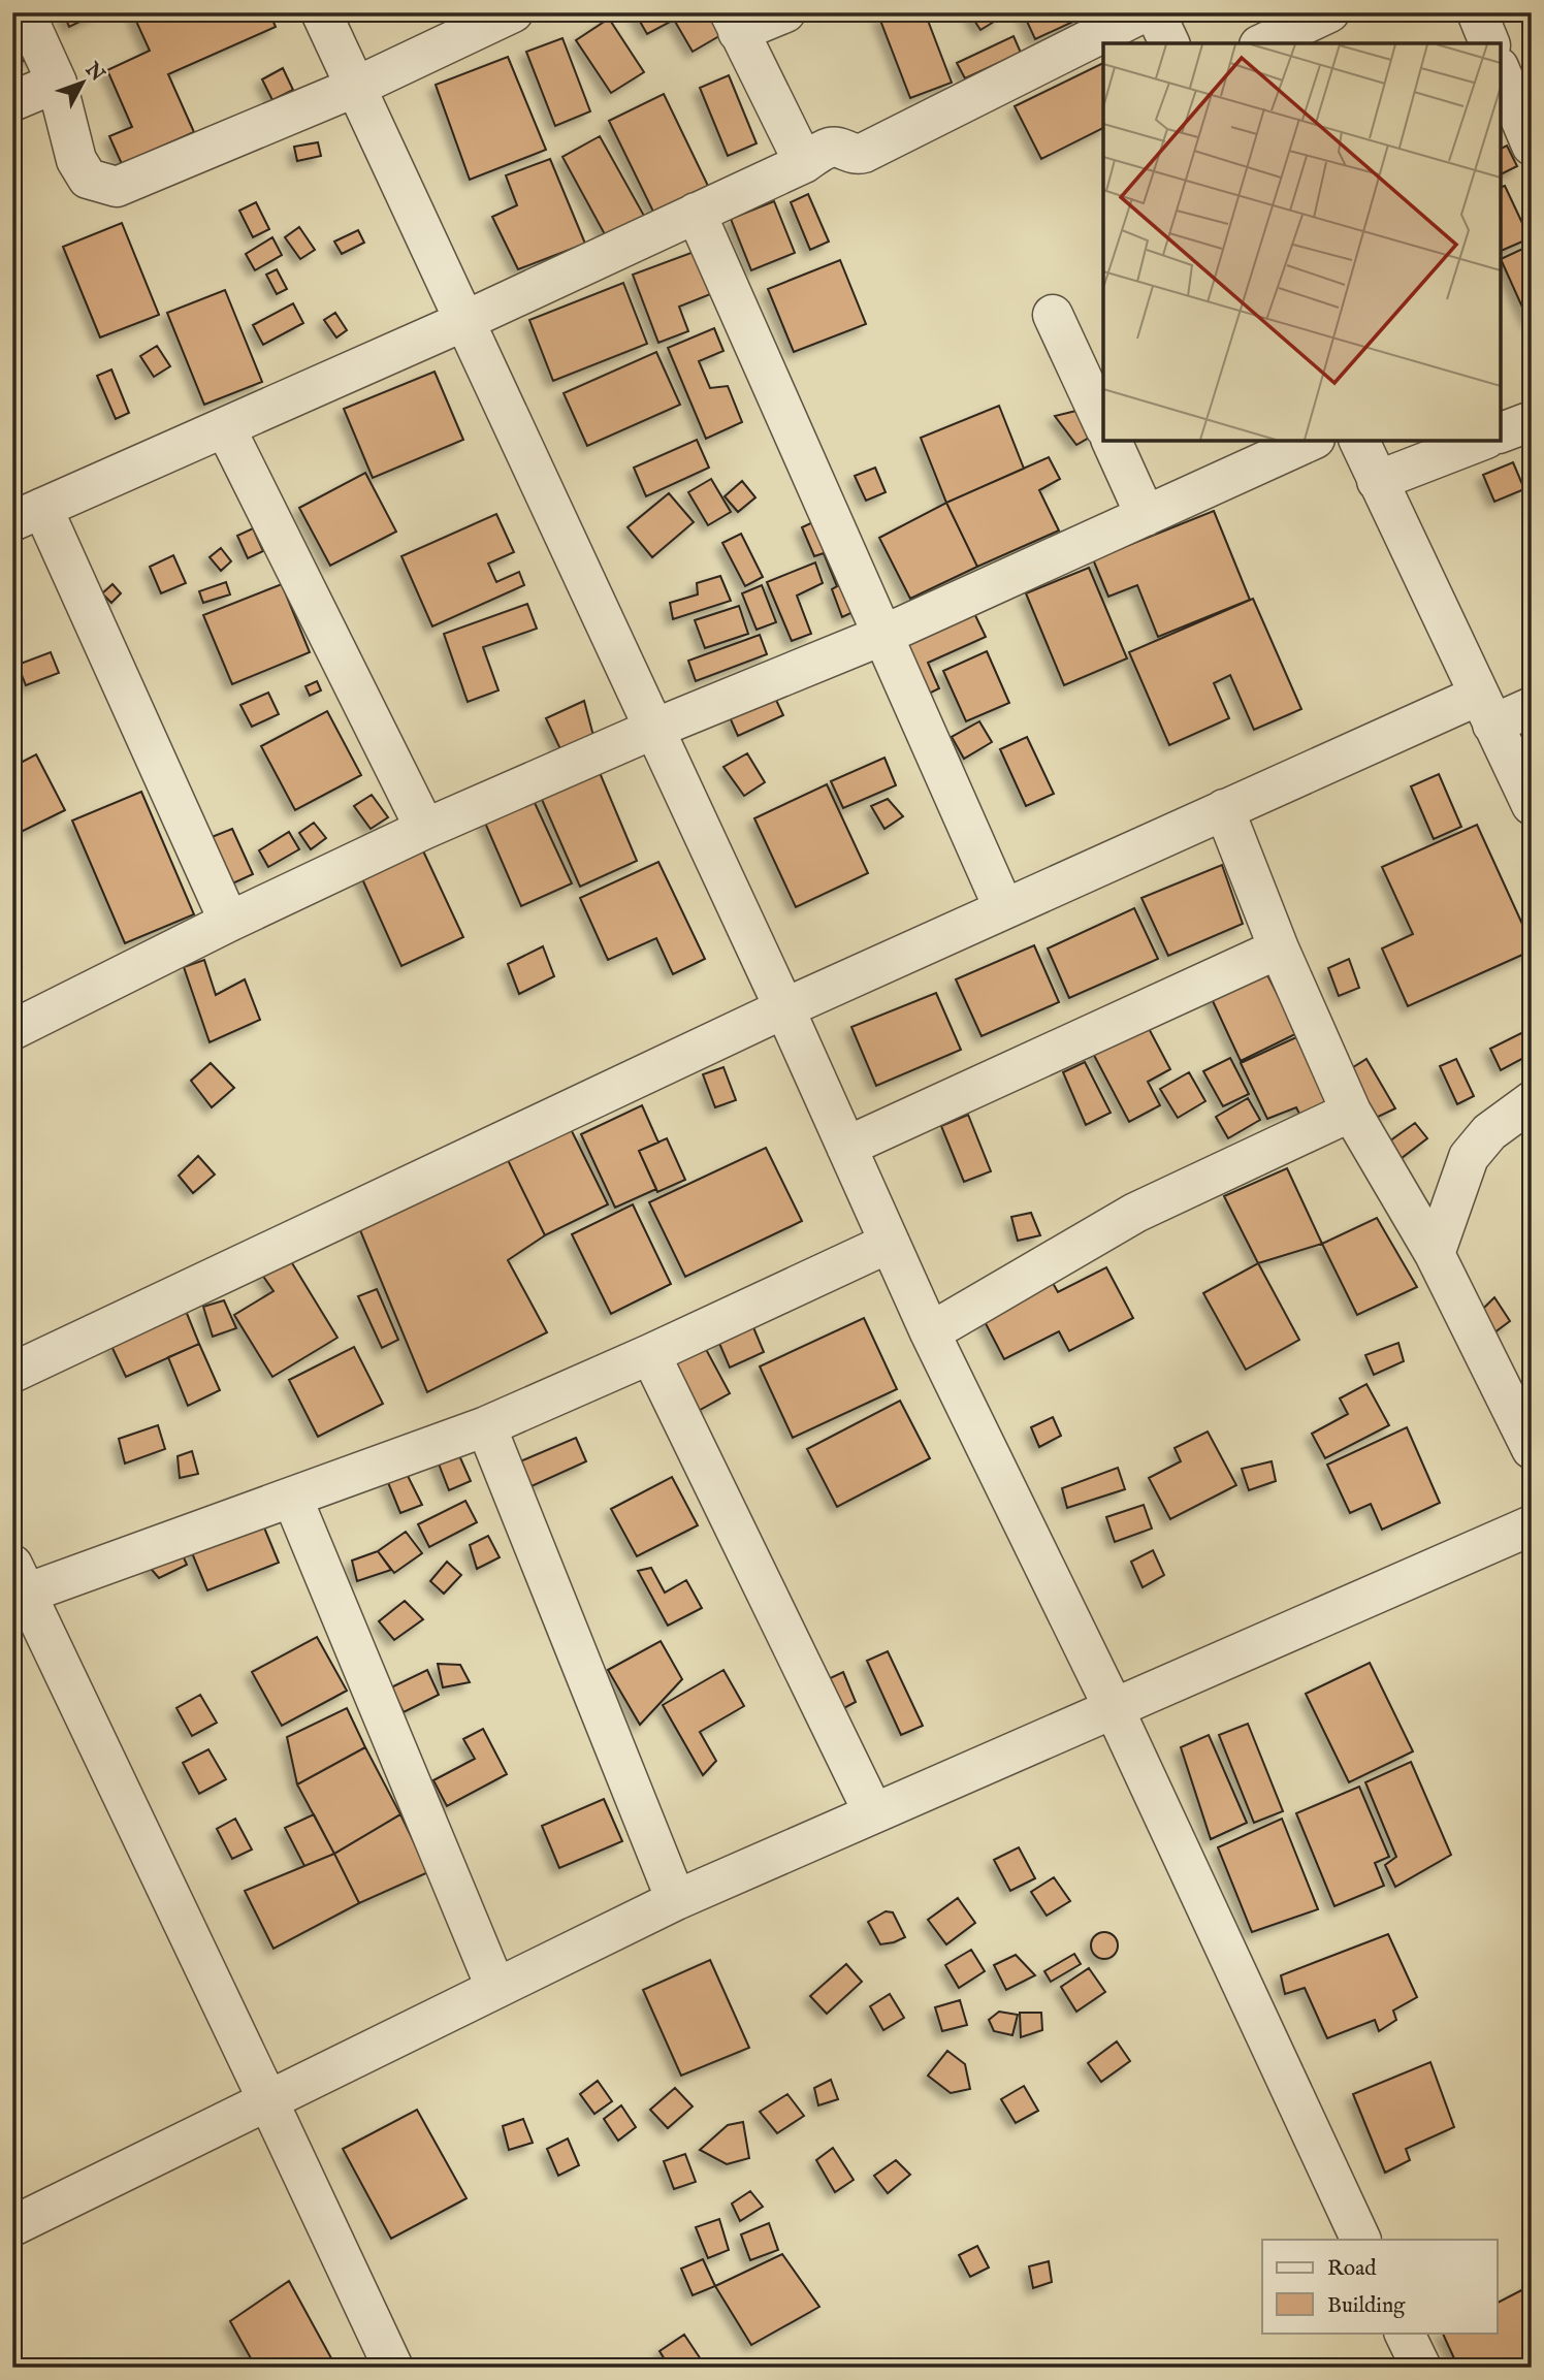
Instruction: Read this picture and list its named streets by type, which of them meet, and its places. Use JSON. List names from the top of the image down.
{
  "legend": ["Road", "Building"],
  "north": "top right"
}
